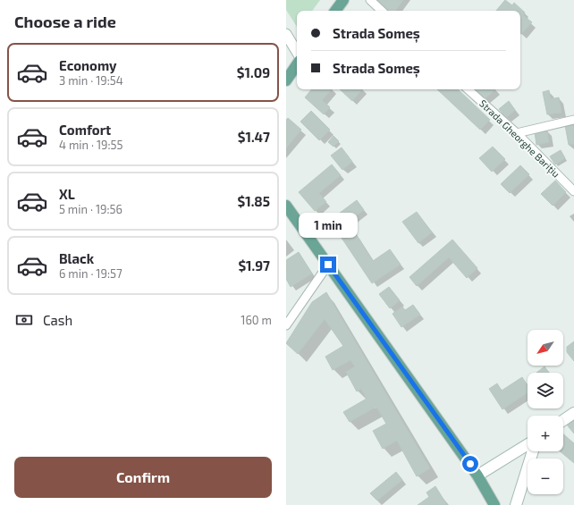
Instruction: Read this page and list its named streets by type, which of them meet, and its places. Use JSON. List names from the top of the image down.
{
  "streets": {
    "street": ["Strada Gheorghe Barițiu"]
  },
  "north": "bottom left",
  "page": {
    "heading": "Choose a ride",
    "banner": ["Strada Someș", "Strada Someș"],
    "list": [
      {
        "name": "Economy",
        "note": "3 min · 19:54",
        "value": "$1.09"
      },
      {
        "name": "Comfort",
        "note": "4 min · 19:55",
        "value": "$1.47"
      },
      {
        "name": "XL",
        "note": "5 min · 19:56",
        "value": "$1.85"
      },
      {
        "name": "Black",
        "note": "6 min · 19:57",
        "value": "$1.97"
      }
    ],
    "bubble": "1 min",
    "pay": ["Cash", "160 m"],
    "map_buttons": ["+", "−"],
    "buttons": "Confirm"
  }
}
